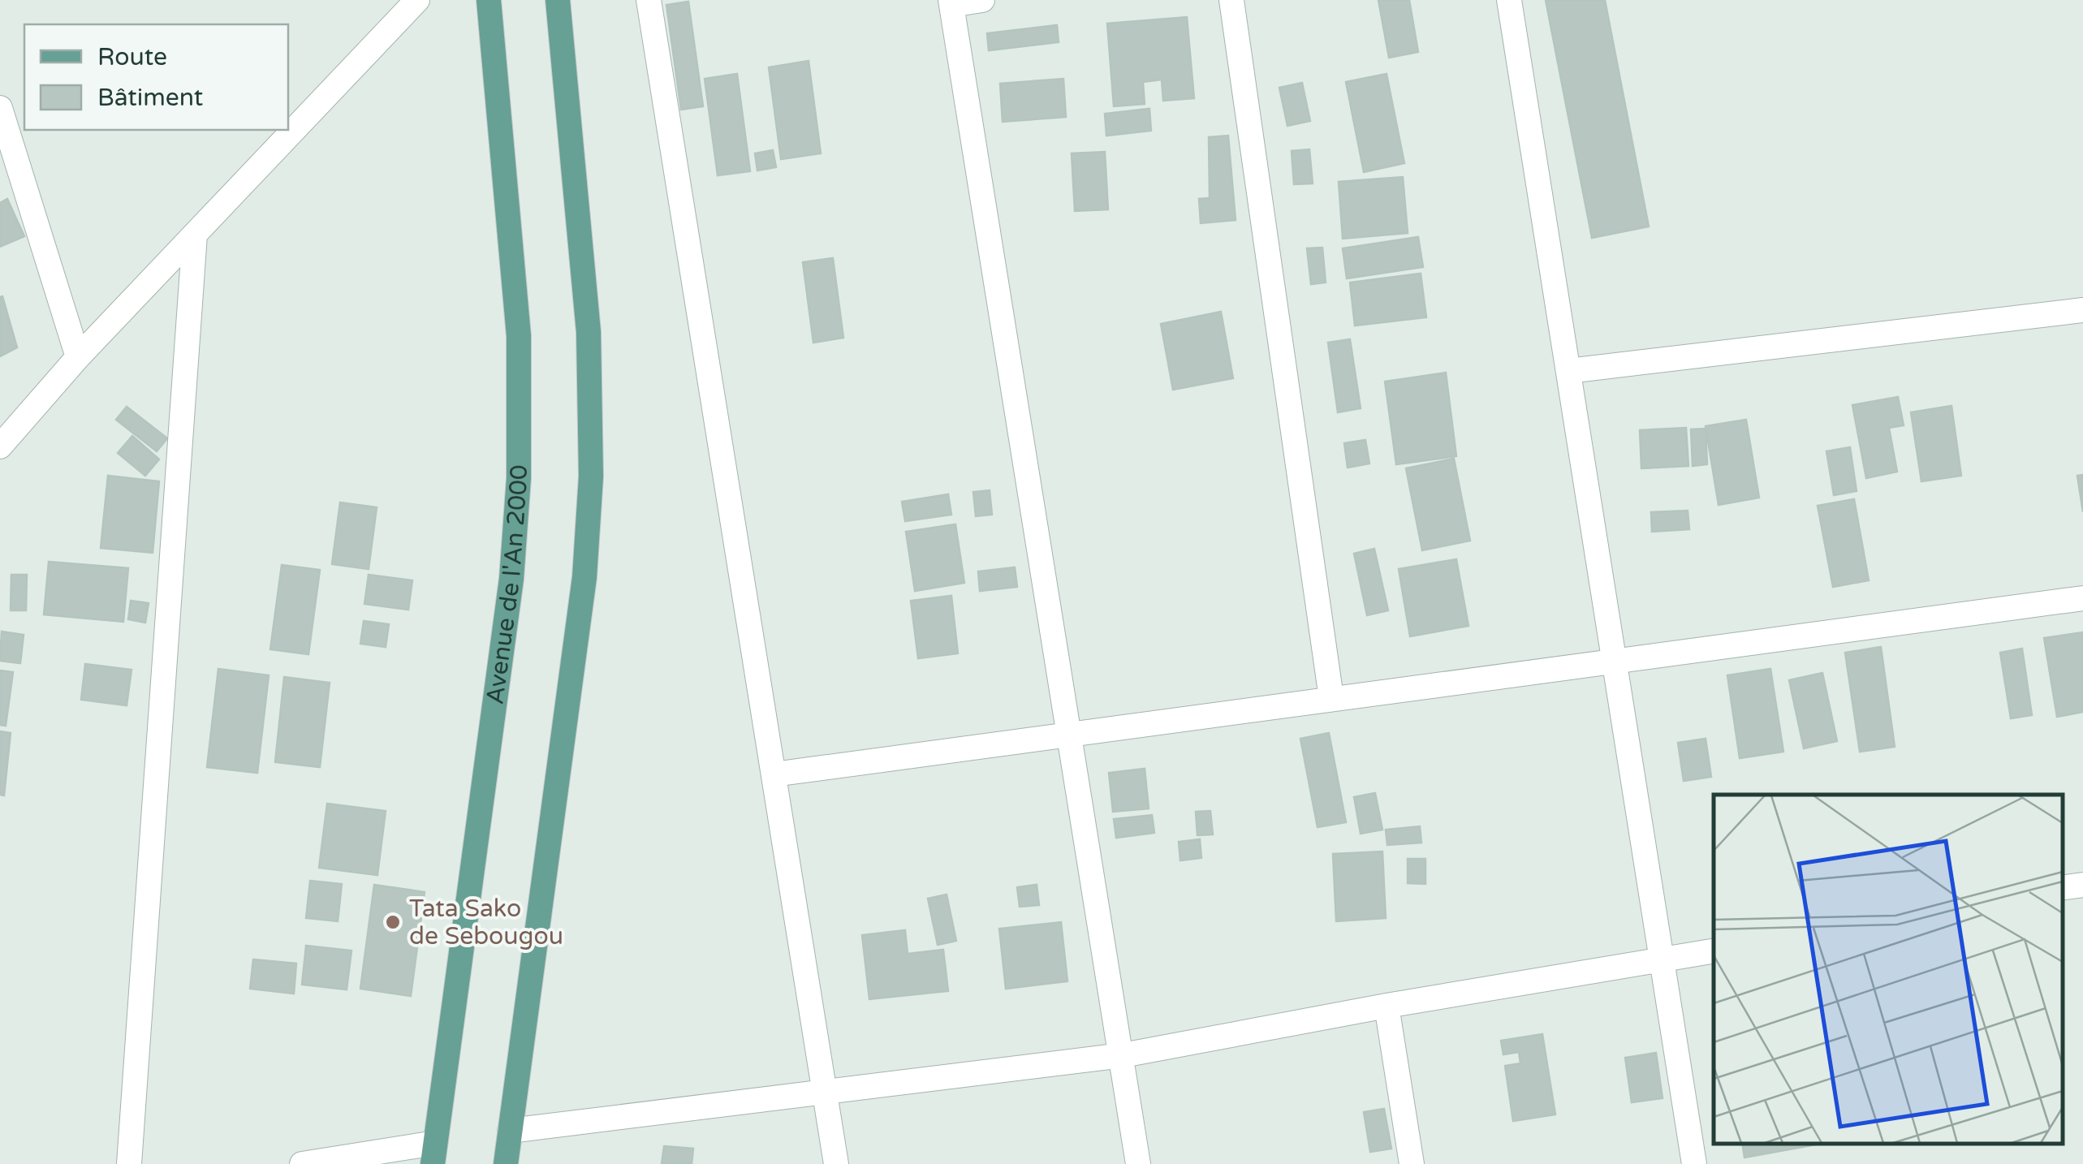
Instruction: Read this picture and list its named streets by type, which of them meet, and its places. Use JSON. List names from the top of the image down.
{
  "streets": {
    "main road": ["Avenue de l'An 2000"]
  },
  "places": ["Tata Sako de Sebougou"],
  "legend": ["Route", "Bâtiment"]
}
